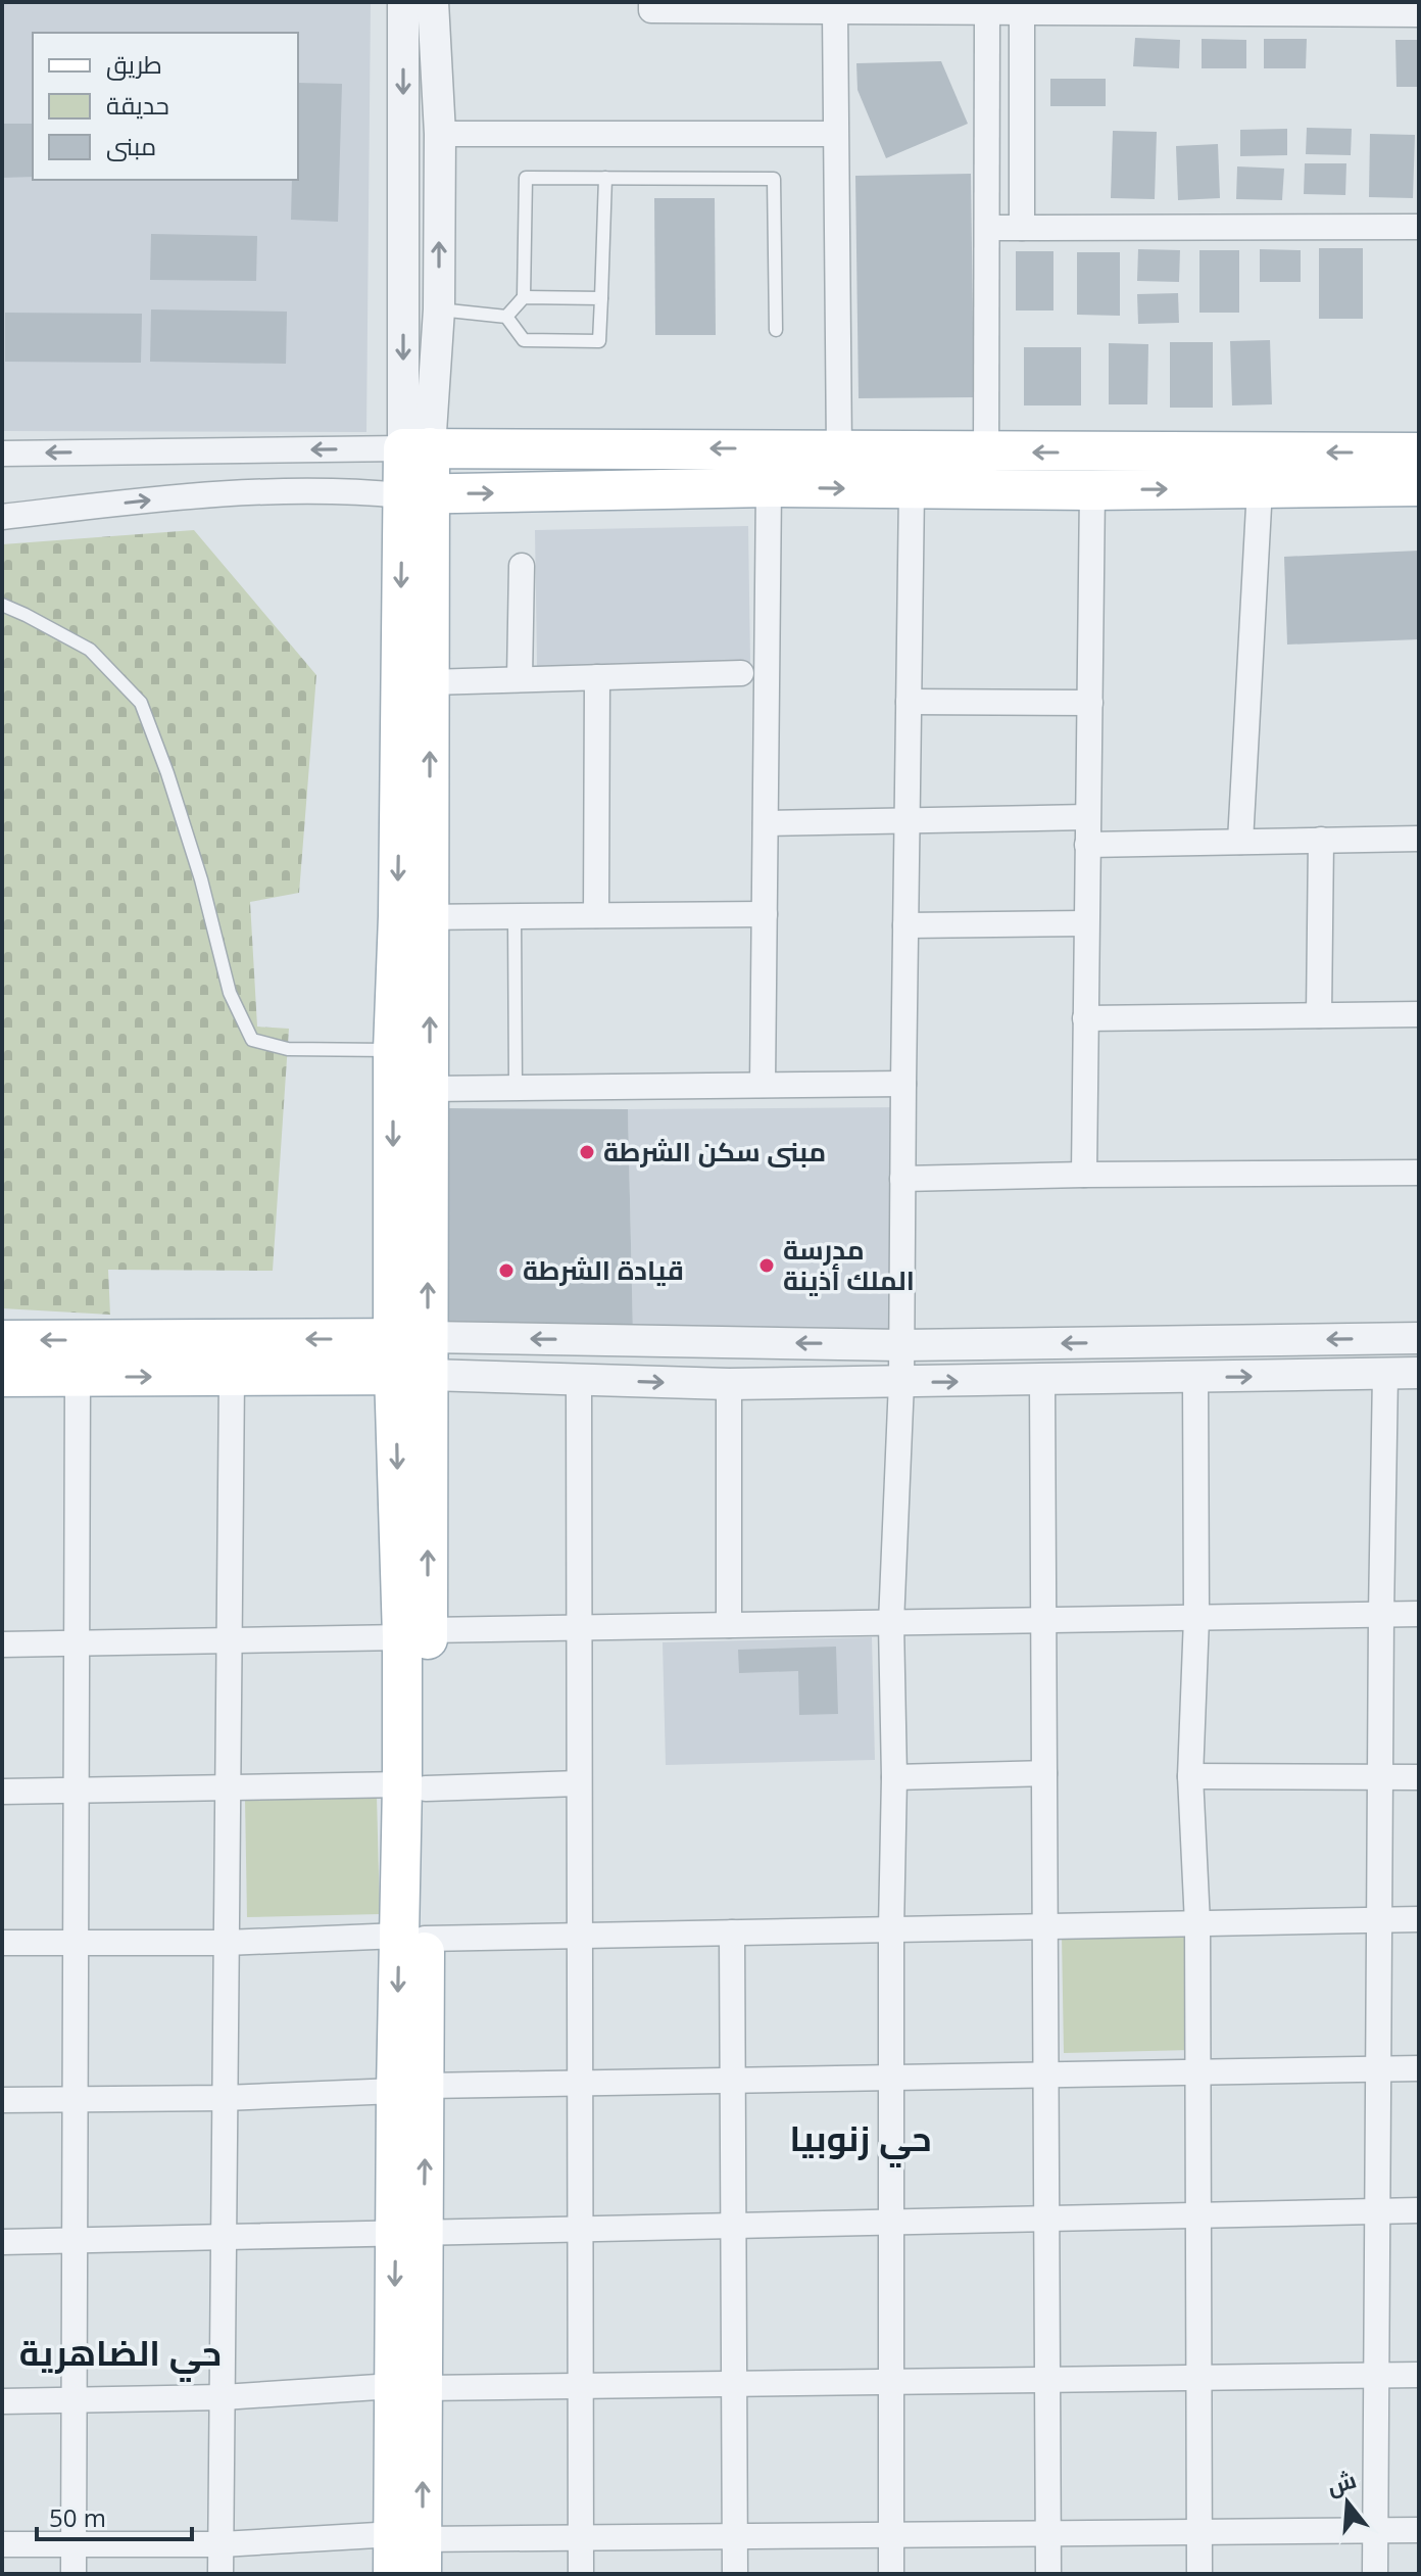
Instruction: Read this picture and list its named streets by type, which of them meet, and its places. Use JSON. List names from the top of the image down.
{
  "districts": ["حي زنوبيا", "حي الضاهرية"],
  "places": ["مبنى سكن الشرطة", "مدرسة الملك أذينة", "قيادة الشرطة"],
  "legend": ["طريق", "حديقة", "مبنى"],
  "scale_bar": "50 m",
  "north": "top"
}
